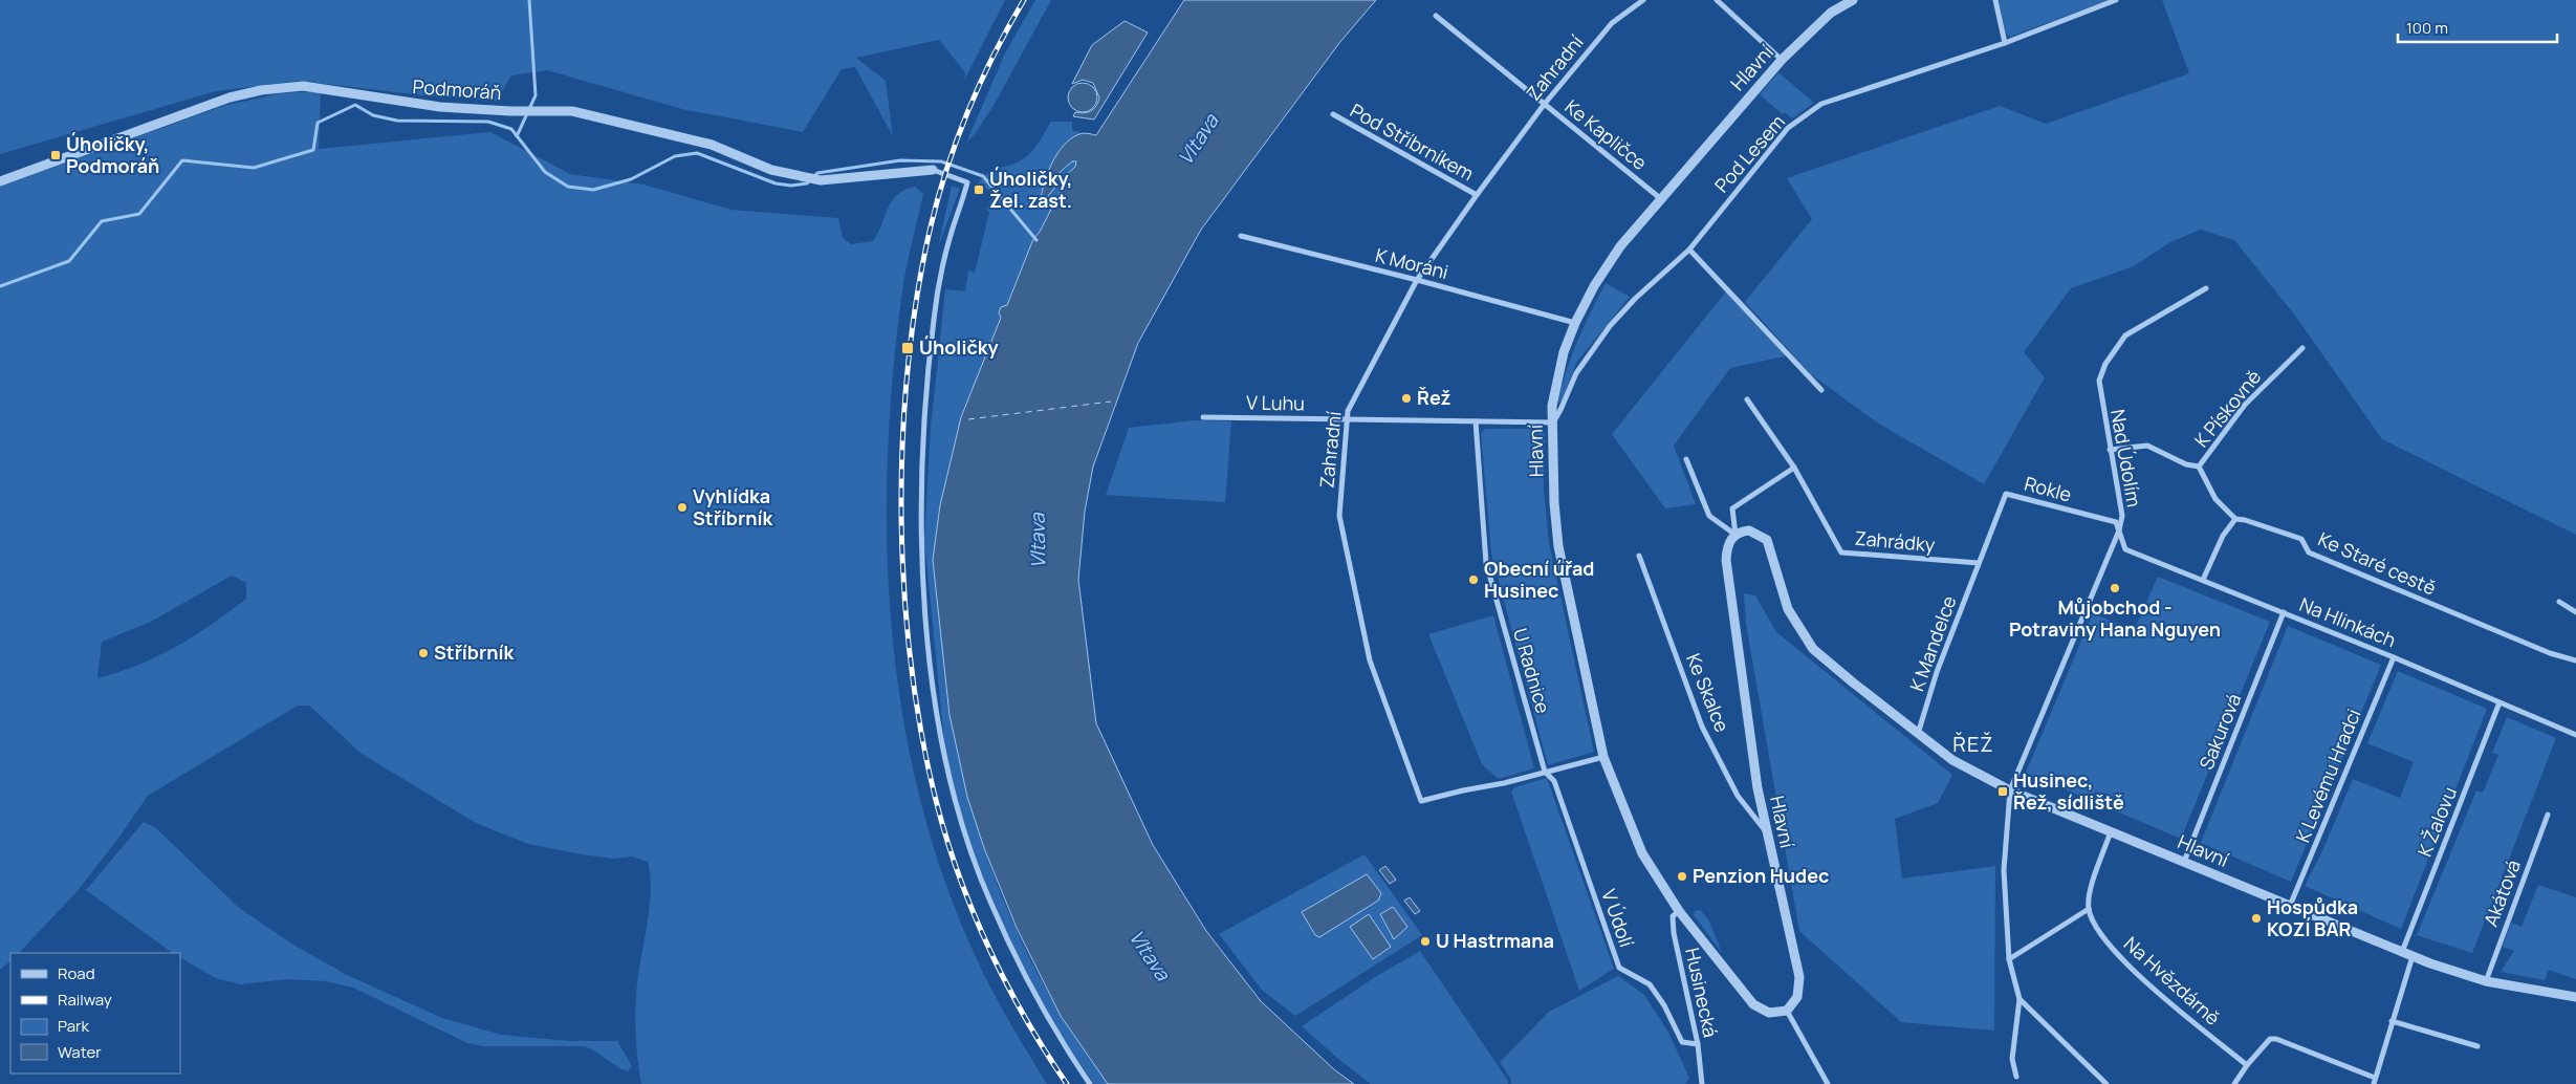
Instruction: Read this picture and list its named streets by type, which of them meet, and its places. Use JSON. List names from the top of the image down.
{
  "streets": {
    "street": [
      "Zahradní",
      "Hlavní",
      "Podmoráň",
      "Ke Kapličce",
      "Pod Stříbrníkem",
      "Pod Lesem",
      "K Moráni",
      "V Luhu",
      "K Pískovně",
      "Nad Údolím",
      "Rokle",
      "Zahrádky",
      "Ke Staré cestě",
      "Na Hlinkách",
      "K Mandelce",
      "U Radnice",
      "Ke Skalce",
      "Sakurová",
      "K Levému Hradci",
      "K Žalovu",
      "Akátová",
      "V Údolí",
      "Na Hvězdárně",
      "Husinecká"
    ]
  },
  "crossings": [
    ["Zahradní", "Hlavní"],
    ["Zahradní", "Ke Kapličce"],
    ["Zahradní", "Pod Stříbrníkem"],
    ["Zahradní", "K Moráni"],
    ["Zahradní", "V Luhu"],
    ["Zahradní", "U Radnice"],
    ["Zahradní", "V Údolí"],
    ["Hlavní", "Ke Kapličce"],
    ["Hlavní", "Pod Lesem"],
    ["Hlavní", "K Moráni"],
    ["Hlavní", "V Luhu"],
    ["Hlavní", "Nad Údolím"],
    ["Hlavní", "K Mandelce"],
    ["Hlavní", "Ke Skalce"],
    ["Hlavní", "Sakurová"],
    ["Hlavní", "K Levému Hradci"],
    ["Hlavní", "K Žalovu"],
    ["Hlavní", "Akátová"],
    ["Hlavní", "Husinecká"],
    ["Pod Lesem", "V Luhu"],
    ["V Luhu", "U Radnice"],
    ["K Pískovně", "Nad Údolím"],
    ["Nad Údolím", "Rokle"],
    ["Nad Údolím", "Na Hlinkách"],
    ["Rokle", "Zahrádky"],
    ["Rokle", "Na Hlinkách"],
    ["Rokle", "K Mandelce"],
    ["Zahrádky", "K Mandelce"],
    ["Na Hlinkách", "Sakurová"],
    ["Na Hlinkách", "K Levému Hradci"],
    ["Na Hlinkách", "K Žalovu"],
    ["U Radnice", "V Údolí"],
    ["V Údolí", "Husinecká"]
  ],
  "districts": ["ŘEŽ"],
  "water": ["Vltava"],
  "places": {
    "transit": [
      "Úholičky, Podmoráň",
      "Úholičky, Žel. zast.",
      "Úholičky",
      "Husinec, Řež, sídliště"
    ],
    "other": [
      "Řež",
      "Vyhlídka Stříbrník",
      "Obecní úřad Husinec",
      "Můjobchod - Potraviny Hana Nguyen",
      "Stříbrník",
      "Penzion Hudec",
      "Hospůdka KOZÍ BAR",
      "U Hastrmana"
    ]
  },
  "legend": [
    "Road",
    "Railway",
    "Park",
    "Water"
  ],
  "scale_bar": "100 m"
}
